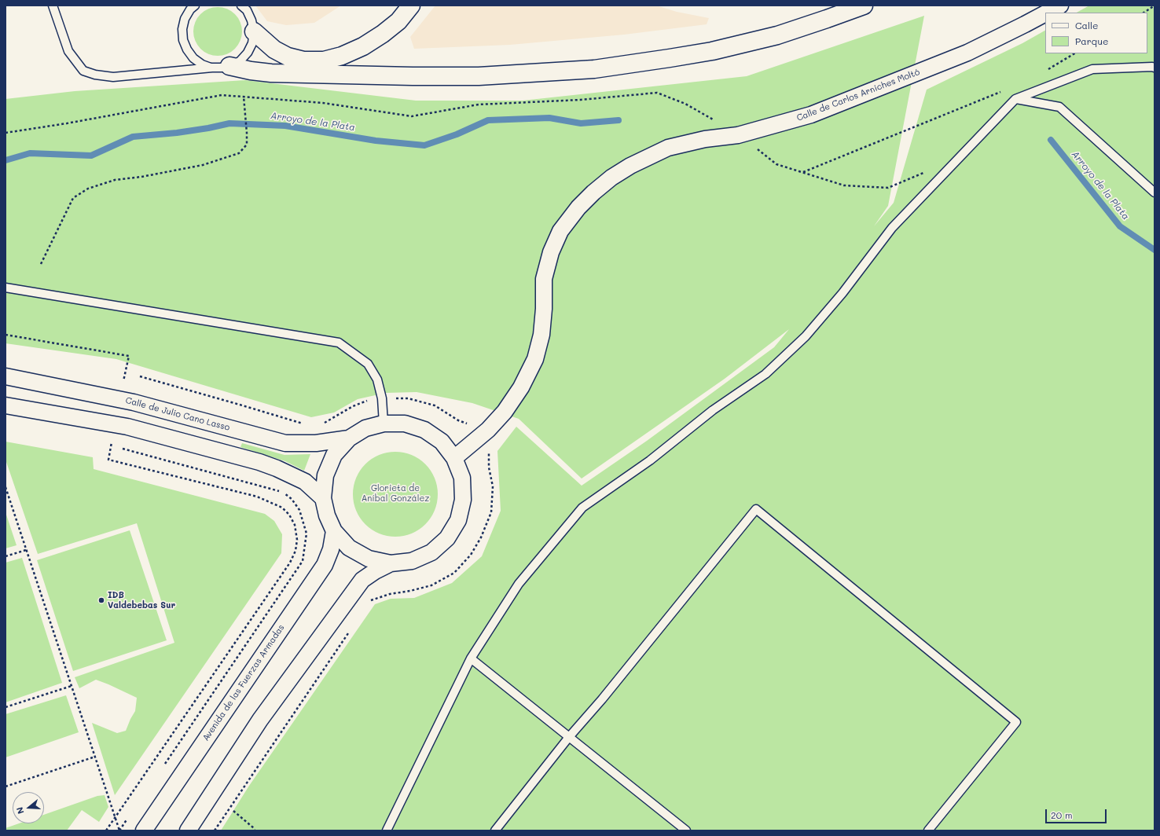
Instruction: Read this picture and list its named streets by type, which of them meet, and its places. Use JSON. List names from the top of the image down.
{
  "streets": {
    "street": ["Calle de Carlos Arniches Moltó", "Calle de Julio Cano Lasso", "Avenida de las Fuerzas Armadas"]
  },
  "water": ["Arroyo de la Plata"],
  "parks": ["Glorieta de Aníbal González"],
  "places": ["IDB Valdebebas Sur"],
  "legend": ["Calle", "Parque"],
  "scale_bar": "20 m",
  "north": "left"
}
